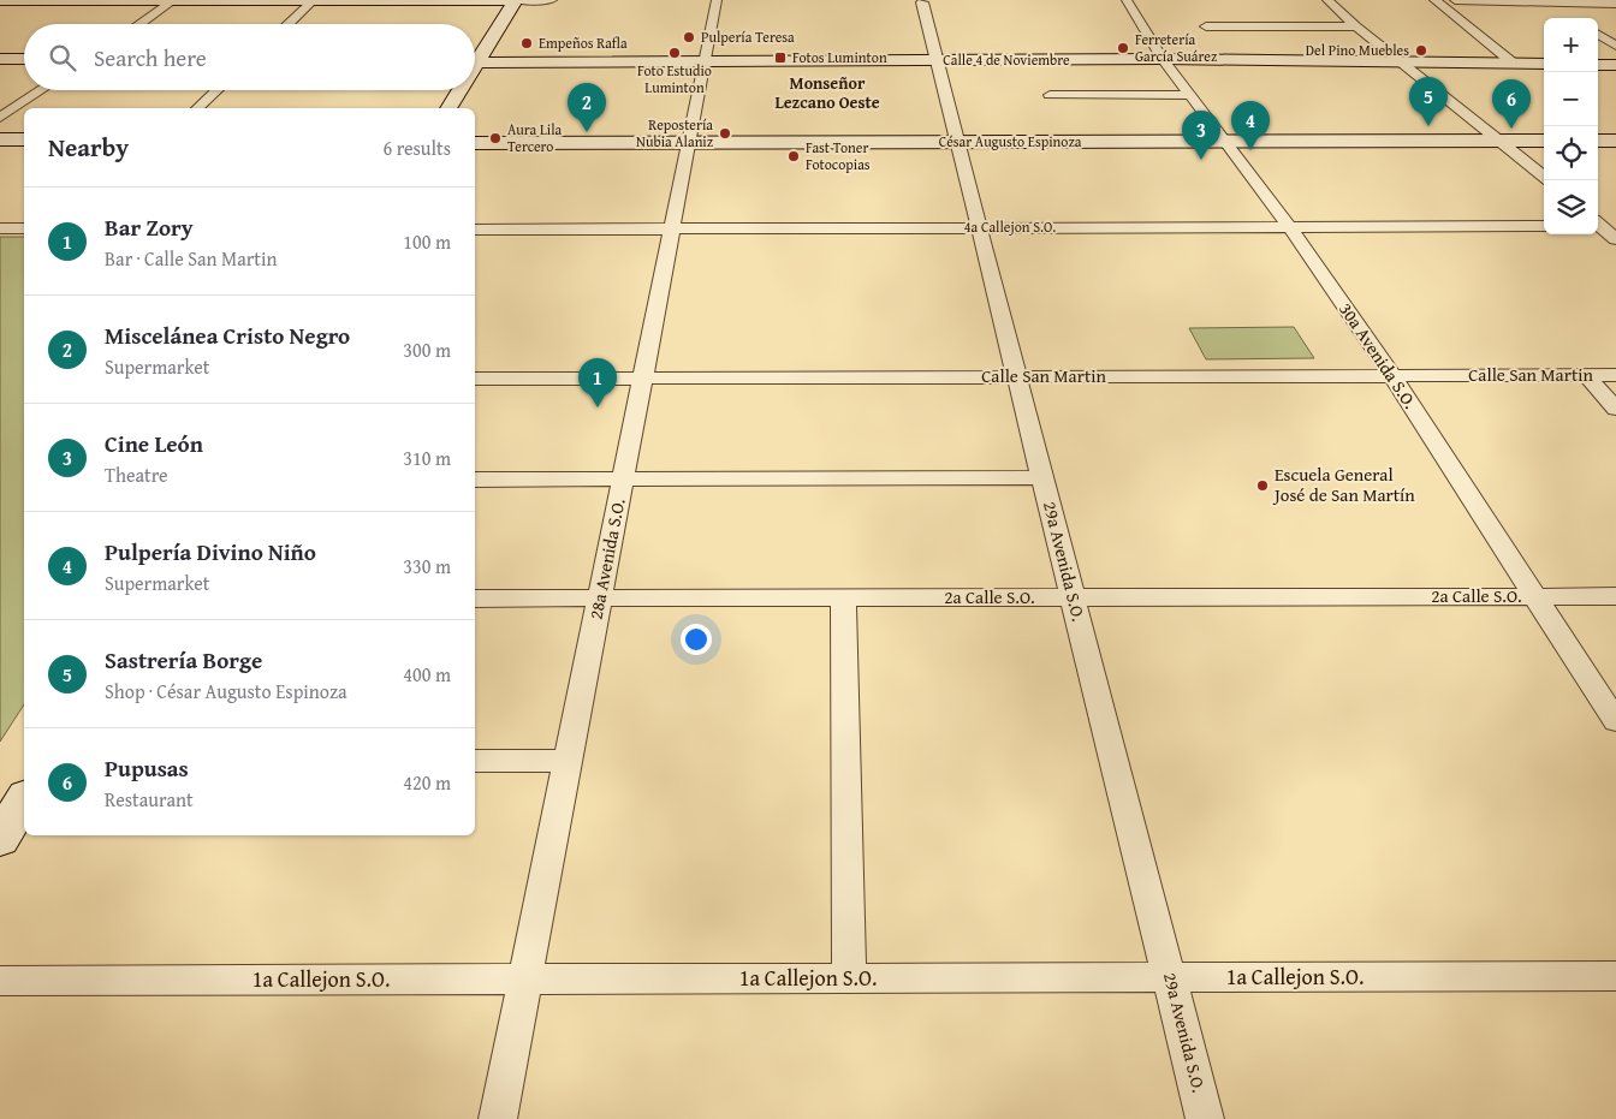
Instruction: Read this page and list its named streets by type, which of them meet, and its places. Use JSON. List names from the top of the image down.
{
  "streets": {
    "street": [
      "Calle 4 de Noviembre",
      "César Augusto Espinoza",
      "4a Callejon S.O.",
      "30a Avenida S.O.",
      "Calle San Martin",
      "28a Avenida S.O.",
      "29a Avenida S.O.",
      "2a Calle S.O.",
      "1a Callejon S.O."
    ]
  },
  "crossings": [
    ["Calle 4 de Noviembre", "30a Avenida S.O."],
    ["Calle 4 de Noviembre", "28a Avenida S.O."],
    ["Calle 4 de Noviembre", "29a Avenida S.O."],
    ["César Augusto Espinoza", "30a Avenida S.O."],
    ["César Augusto Espinoza", "28a Avenida S.O."],
    ["César Augusto Espinoza", "29a Avenida S.O."],
    ["4a Callejon S.O.", "30a Avenida S.O."],
    ["4a Callejon S.O.", "28a Avenida S.O."],
    ["4a Callejon S.O.", "29a Avenida S.O."],
    ["30a Avenida S.O.", "Calle San Martin"],
    ["30a Avenida S.O.", "2a Calle S.O."],
    ["Calle San Martin", "28a Avenida S.O."],
    ["Calle San Martin", "29a Avenida S.O."],
    ["28a Avenida S.O.", "2a Calle S.O."],
    ["28a Avenida S.O.", "1a Callejon S.O."],
    ["29a Avenida S.O.", "2a Calle S.O."],
    ["29a Avenida S.O.", "1a Callejon S.O."]
  ],
  "districts": ["Monseñor Lezcano Oeste"],
  "places": {
    "other": [
      "Pulpería Teresa",
      "Empeños Rafla",
      "Ferretería García Suárez",
      "Del Pino Muebles",
      "Foto Estudio Luminton",
      "Repostería Nubia Alaniz",
      "Aura Lila Tercero",
      "Fast Toner Fotocopias",
      "Escuela General José de San Martín"
    ],
    "transit": ["Fotos Luminton"]
  },
  "page": {
    "map_buttons": ["+", "−"],
    "search": "Search here",
    "pins": [
      "5",
      "6",
      "2",
      "4",
      "3",
      "1"
    ],
    "heading": ["Nearby", "6 results"],
    "list": [
      {
        "mark": "1",
        "name": "Bar Zory",
        "note": "Bar · Calle San Martin",
        "value": "100 m"
      },
      {
        "mark": "2",
        "name": "Miscelánea Cristo Negro",
        "note": "Supermarket",
        "value": "300 m"
      },
      {
        "mark": "3",
        "name": "Cine León",
        "note": "Theatre",
        "value": "310 m"
      },
      {
        "mark": "4",
        "name": "Pulpería Divino Niño",
        "note": "Supermarket",
        "value": "330 m"
      },
      {
        "mark": "5",
        "name": "Sastrería Borge",
        "note": "Shop · César Augusto Espinoza",
        "value": "400 m"
      },
      {
        "mark": "6",
        "name": "Pupusas",
        "note": "Restaurant",
        "value": "420 m"
      }
    ]
  }
}
